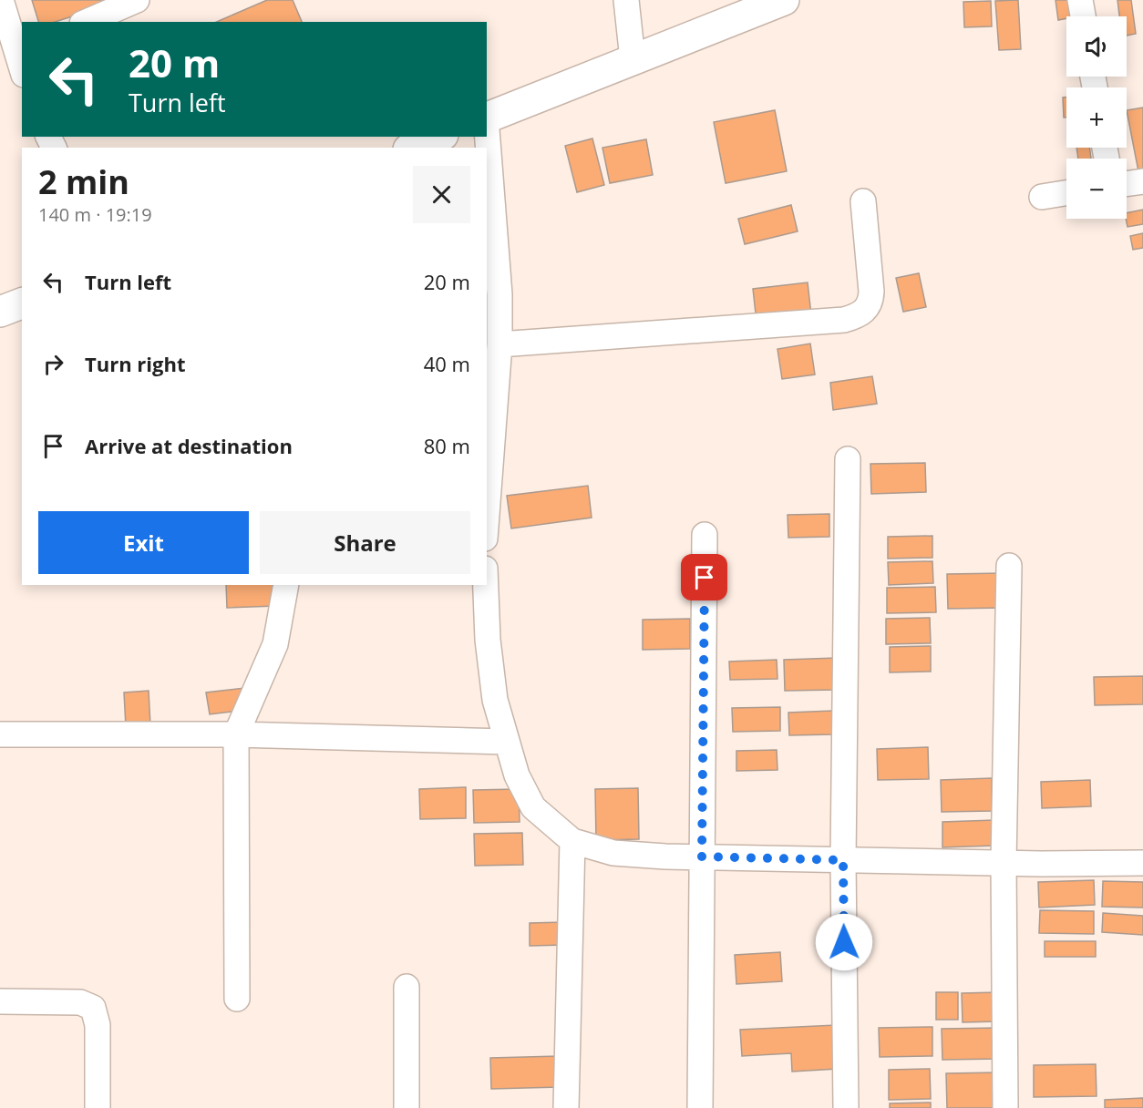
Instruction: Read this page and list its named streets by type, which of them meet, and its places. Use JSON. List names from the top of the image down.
{
  "page": {
    "map_buttons": ["+", "−"],
    "turn": ["20 m", "Turn left"],
    "heading": ["2 min", "140 m · 19:19"],
    "list": [
      {
        "name": "Turn left",
        "value": "20 m"
      },
      {
        "name": "Turn right",
        "value": "40 m"
      },
      {
        "name": "Arrive at destination",
        "value": "80 m"
      }
    ],
    "buttons": ["Exit", "Share"]
  }
}
